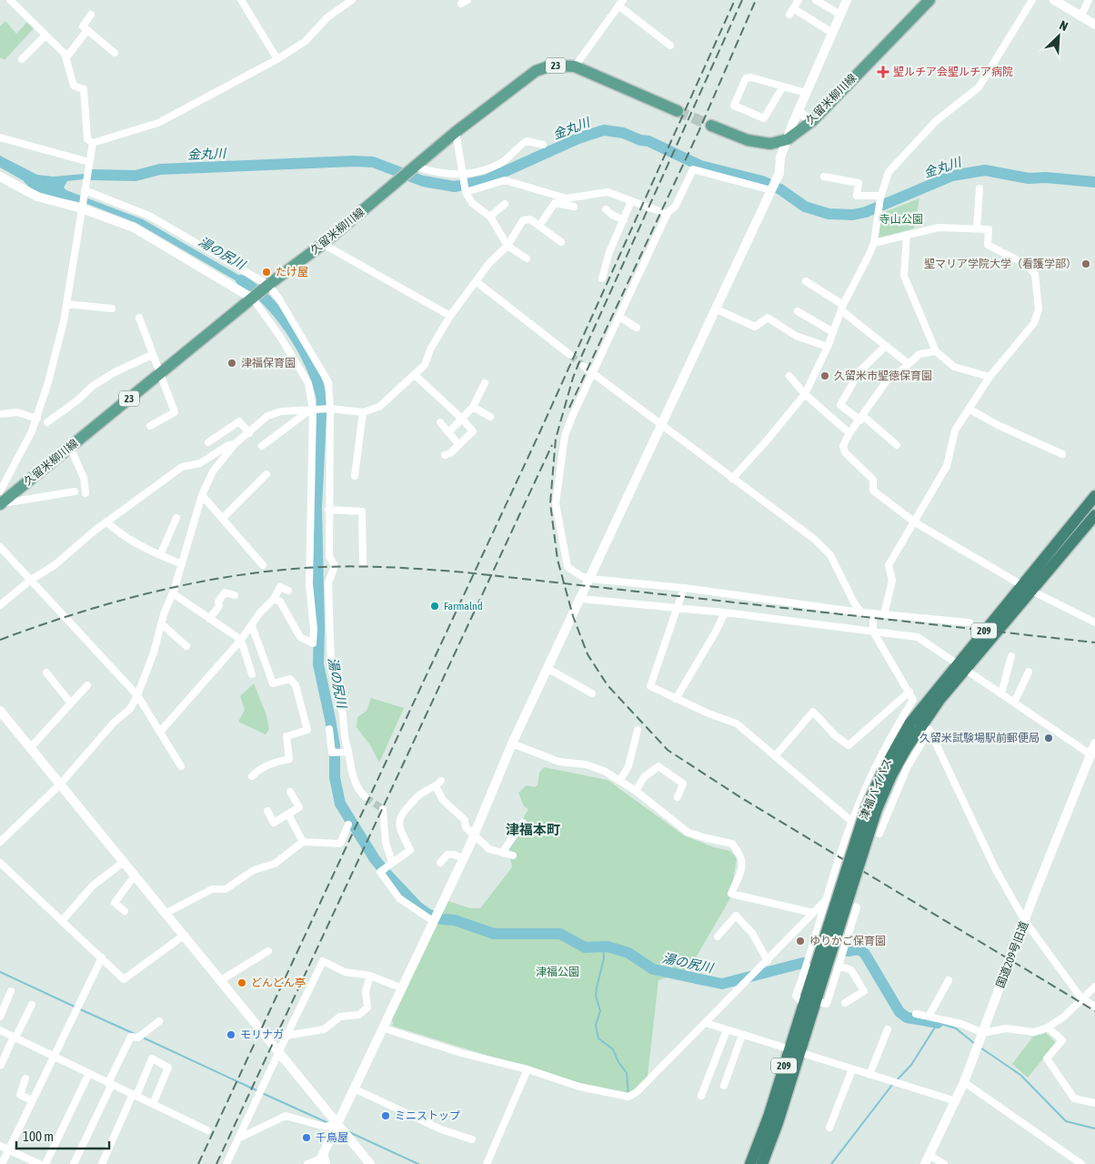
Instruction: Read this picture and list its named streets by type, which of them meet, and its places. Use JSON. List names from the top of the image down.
{
  "streets": {
    "highway": ["209", "津福バイパス"],
    "main road": ["23", "久留米柳川線"],
    "street": ["国道209号旧道"]
  },
  "districts": ["津福本町"],
  "water": ["金丸川", "湯の尻川"],
  "parks": ["寺山公園", "津福公園"],
  "places": {
    "health": ["聖ルチア会聖ルチア病院"],
    "other": [
      "聖マリア学院大学（看護学部）",
      "たけ屋",
      "津福保育園",
      "久留米市聖徳保育園",
      "Farmalnd",
      "久留米試験場駅前郵便局",
      "ゆりかご保育園",
      "どんどん亭",
      "モリナガ",
      "ミニストップ",
      "千鳥屋"
    ]
  },
  "scale_bar": "100 m",
  "north": "top right"
}
